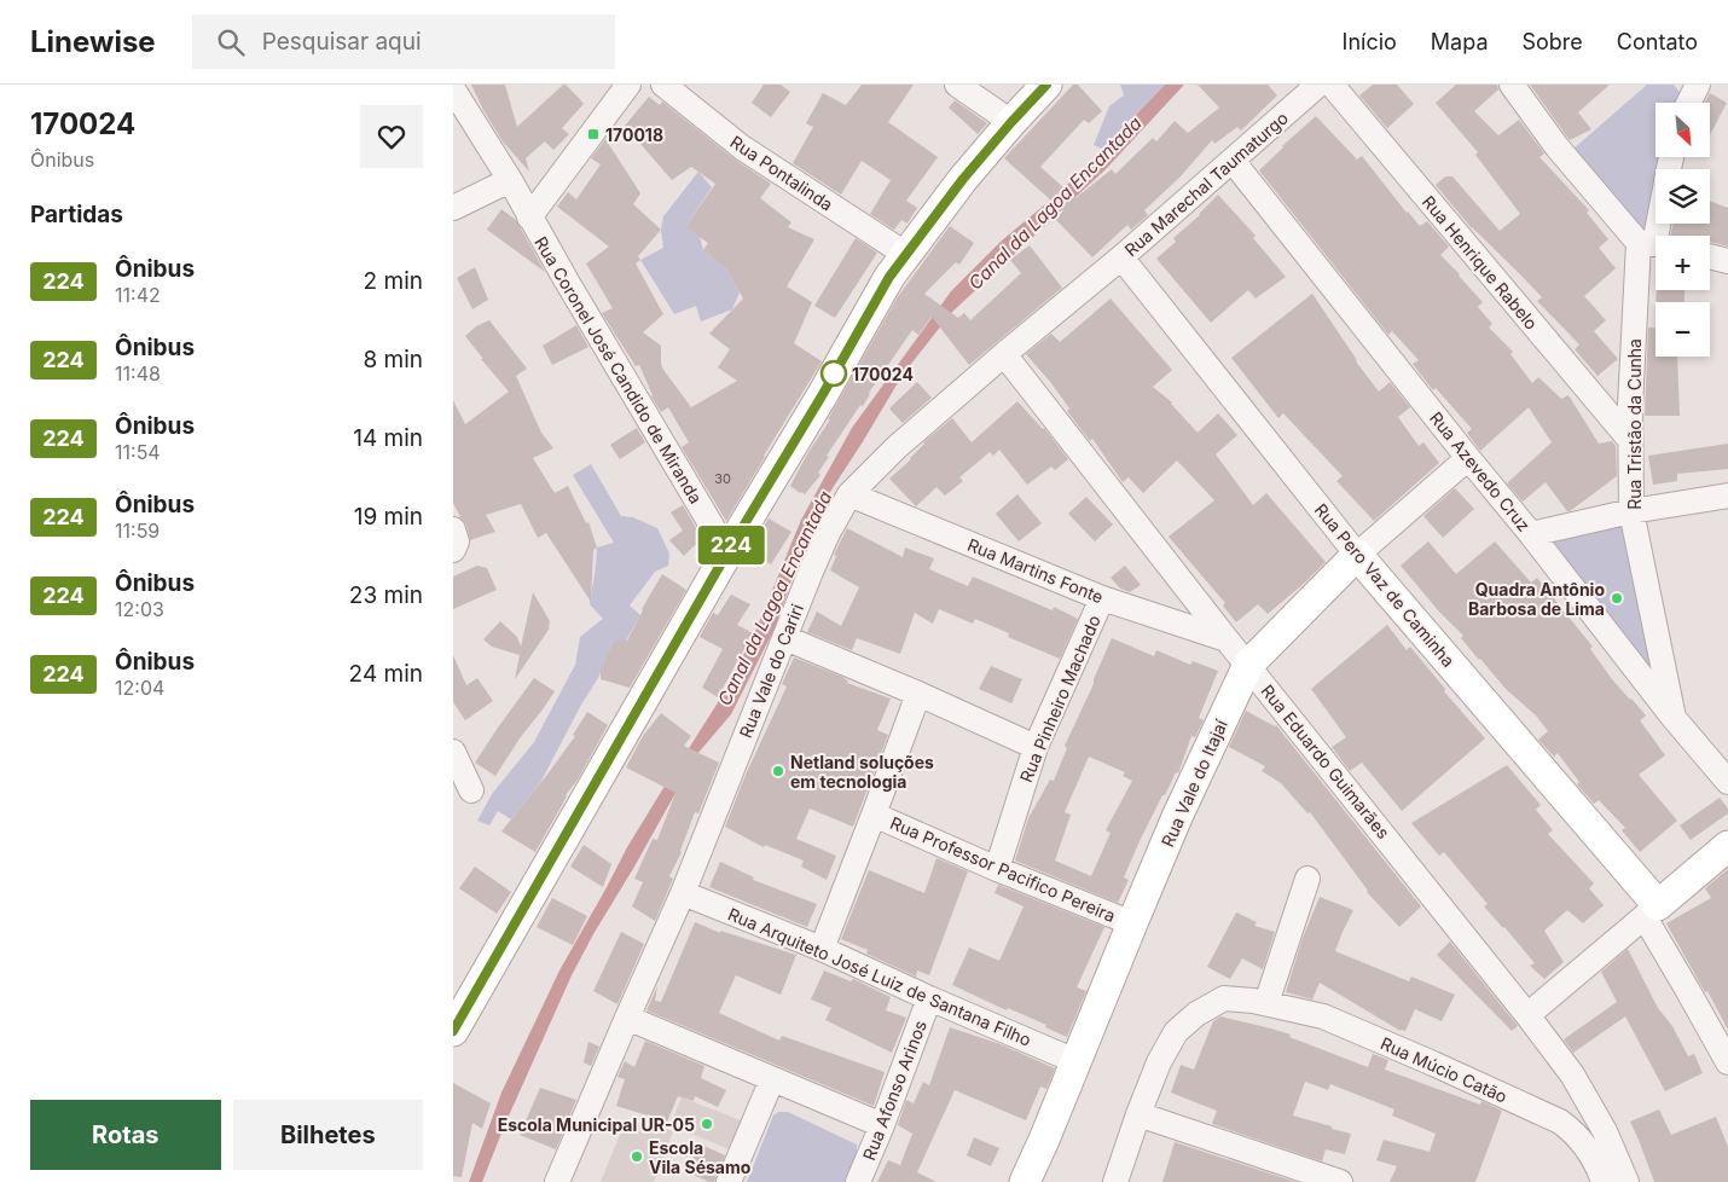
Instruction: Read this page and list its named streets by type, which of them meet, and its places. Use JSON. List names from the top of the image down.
{
  "streets": {
    "main road": ["Rua Pero Vaz de Caminha", "Rua Vale do Itajaí"],
    "street": [
      "Rua Pontalinda",
      "Rua Marechal Taumaturgo",
      "Rua Henrique Rabelo",
      "Rua Coronel José Candido de Miranda",
      "Rua Tristão da Cunha",
      "Rua Azevedo Cruz",
      "Rua Martins Fonte",
      "Rua Vale do Cariri",
      "Rua Pinheiro Machado",
      "Rua Eduardo Guimarães",
      "Rua Professor Pacifico Pereira",
      "Rua Arquiteto José Luiz de Santana Filho",
      "Rua Múcio Catão",
      "Rua Afonso Arinos"
    ]
  },
  "crossings": [
    ["Rua Marechal Taumaturgo", "Rua Azevedo Cruz"],
    ["Rua Marechal Taumaturgo", "Rua Pero Vaz de Caminha"],
    ["Rua Marechal Taumaturgo", "Rua Vale do Cariri"],
    ["Rua Henrique Rabelo", "Rua Tristão da Cunha"],
    ["Rua Tristão da Cunha", "Rua Azevedo Cruz"],
    ["Rua Azevedo Cruz", "Rua Vale do Itajaí"],
    ["Rua Martins Fonte", "Rua Vale do Cariri"],
    ["Rua Martins Fonte", "Rua Pinheiro Machado"],
    ["Rua Martins Fonte", "Rua Eduardo Guimarães"],
    ["Rua Pero Vaz de Caminha", "Rua Vale do Cariri"],
    ["Rua Pero Vaz de Caminha", "Rua Vale do Itajaí"],
    ["Rua Vale do Cariri", "Rua Eduardo Guimarães"],
    ["Rua Vale do Cariri", "Rua Arquiteto José Luiz de Santana Filho"],
    ["Rua Pinheiro Machado", "Rua Professor Pacifico Pereira"],
    ["Rua Eduardo Guimarães", "Rua Vale do Itajaí"],
    ["Rua Vale do Itajaí", "Rua Professor Pacifico Pereira"],
    ["Rua Vale do Itajaí", "Rua Arquiteto José Luiz de Santana Filho"],
    ["Rua Arquiteto José Luiz de Santana Filho", "Rua Afonso Arinos"]
  ],
  "water": ["Canal da Lagoa Encantada"],
  "places": {
    "transit": ["170018"],
    "other": [
      "170024",
      "Quadra Antônio Barbosa de Lima",
      "Netland soluções em tecnologia",
      "Escola Municipal UR-05",
      "Escola Vila Sésamo"
    ]
  },
  "lines": ["bus line 224"],
  "house_numbers": ["30"],
  "north": "bottom right",
  "page": {
    "header": "Linewise",
    "search": "Pesquisar aqui",
    "nav": [
      "Início",
      "Mapa",
      "Sobre",
      "Contato"
    ],
    "heading": [
      ["170024", "Ônibus"],
      "Partidas"
    ],
    "on_map": "224",
    "map_buttons": ["+", "−"],
    "list": [
      {
        "mark": "224",
        "name": "Ônibus",
        "note": "11:42",
        "value": "2 min"
      },
      {
        "mark": "224",
        "name": "Ônibus",
        "note": "11:48",
        "value": "8 min"
      },
      {
        "mark": "224",
        "name": "Ônibus",
        "note": "11:54",
        "value": "14 min"
      },
      {
        "mark": "224",
        "name": "Ônibus",
        "note": "11:59",
        "value": "19 min"
      },
      {
        "mark": "224",
        "name": "Ônibus",
        "note": "12:03",
        "value": "23 min"
      },
      {
        "mark": "224",
        "name": "Ônibus",
        "note": "12:04",
        "value": "24 min"
      }
    ],
    "buttons": ["Rotas", "Bilhetes"]
  }
}
